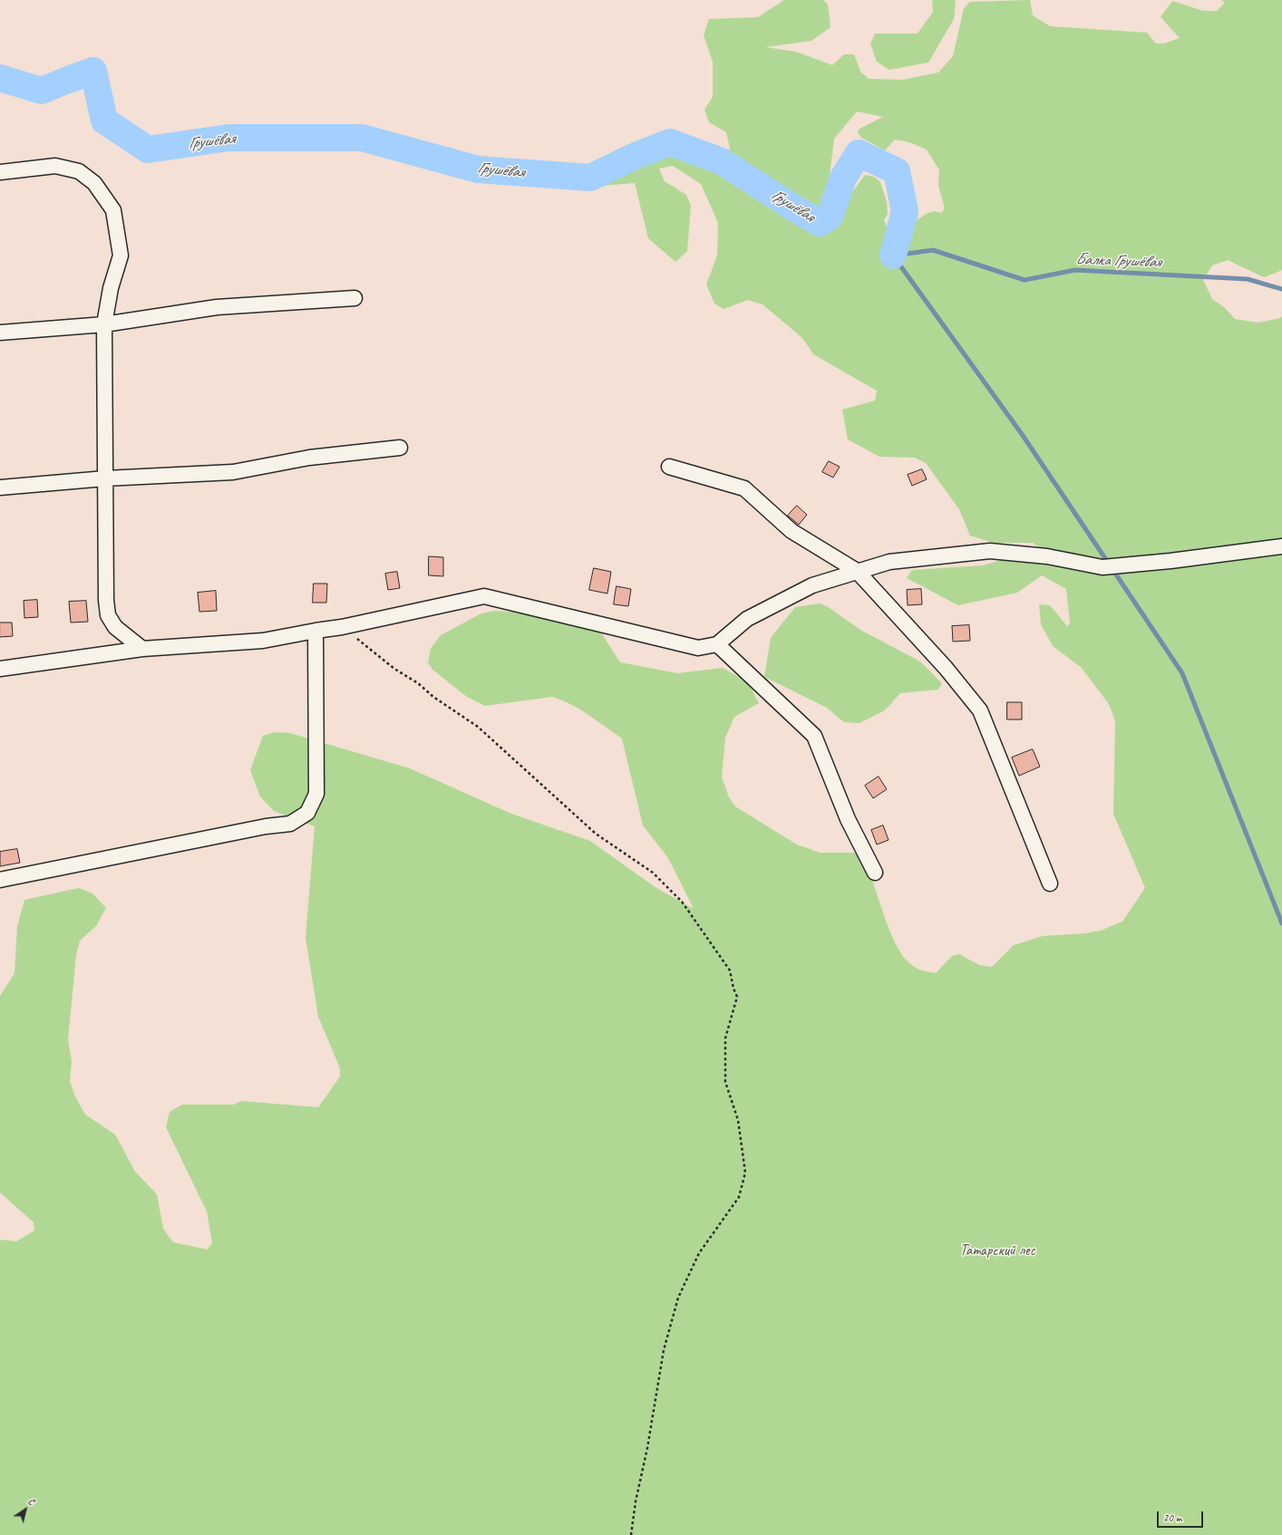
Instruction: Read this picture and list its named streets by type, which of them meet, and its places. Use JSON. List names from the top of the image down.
{
  "water": ["Грушёвая", "Балка Грушёвая"],
  "parks": ["Татарский лес"],
  "scale_bar": "20 m",
  "north": "top right"
}
